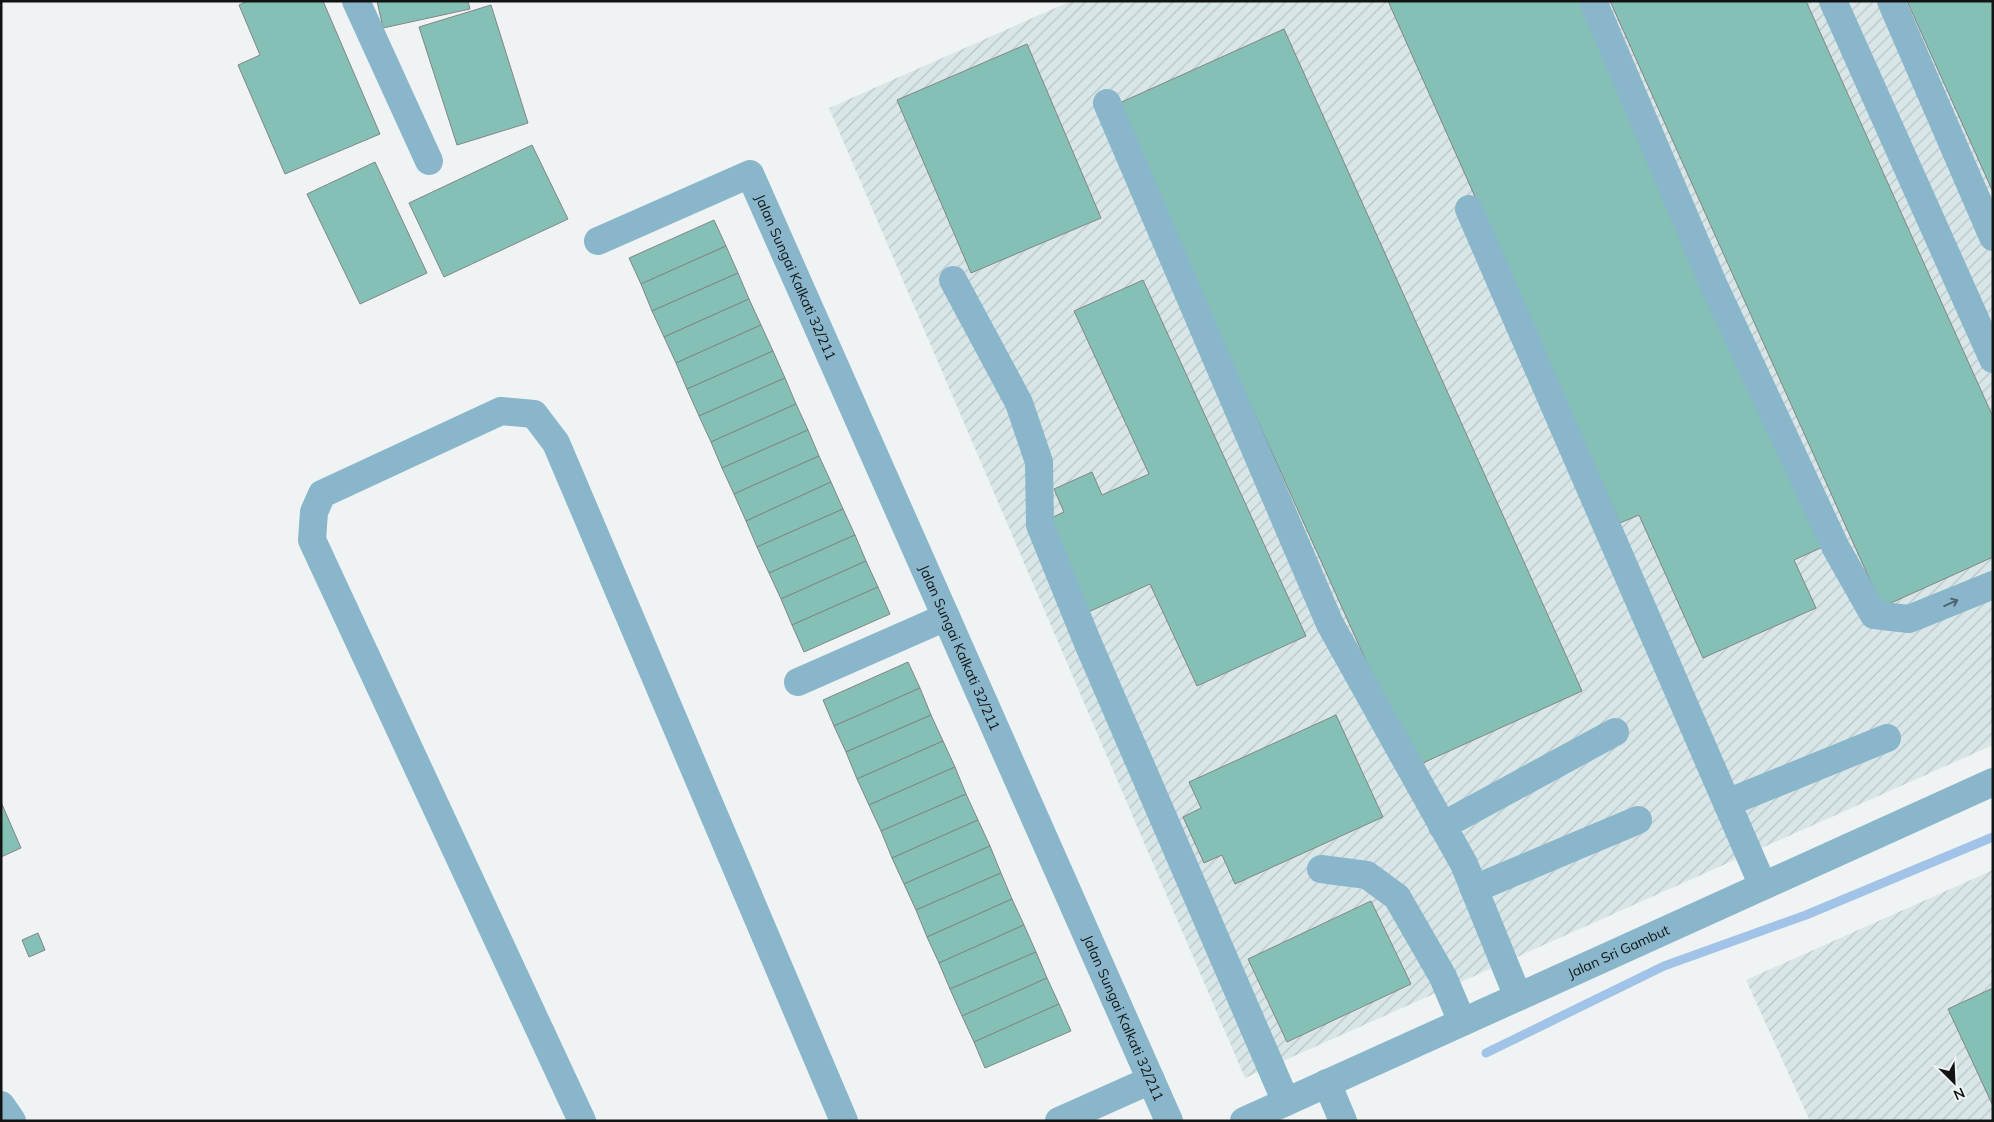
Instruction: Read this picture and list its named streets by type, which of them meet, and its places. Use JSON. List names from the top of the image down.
{
  "streets": {
    "street": ["Jalan Sungai Kalkati 32/211", "Jalan Sri Gambut"]
  },
  "north": "bottom right"
}
